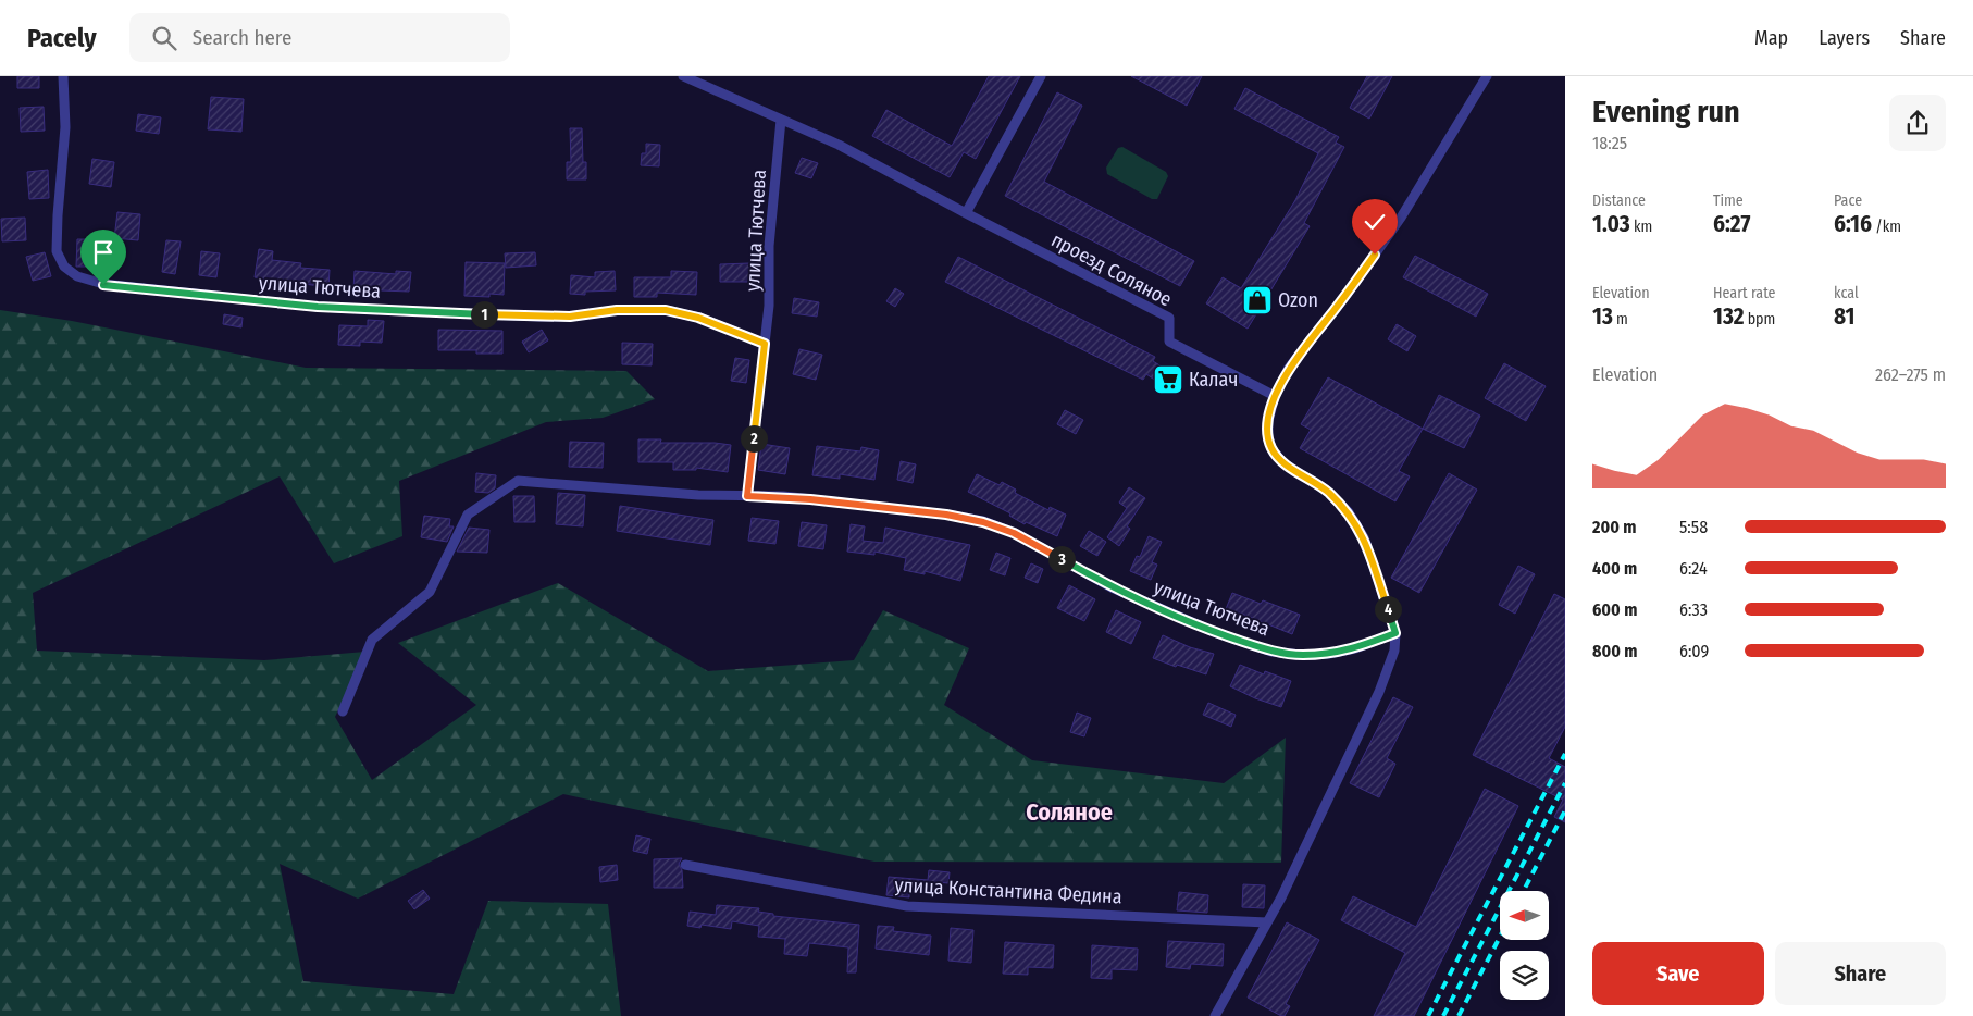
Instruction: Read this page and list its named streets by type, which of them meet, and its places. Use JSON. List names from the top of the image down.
{
  "streets": {
    "street": ["улица Тютчева", "проезд Соляное", "улица Константина Федина"]
  },
  "crossings": [
    ["улица Тютчева", "проезд Соляное"]
  ],
  "districts": ["Соляное"],
  "places": {
    "shop": ["Ozon"],
    "supermarket": ["Калач"]
  },
  "north": "left",
  "page": {
    "header": "Pacely",
    "search": "Search here",
    "nav": ["Map", "Layers", "Share"],
    "heading": ["Evening run", "18:25"],
    "stats": [
      ["Distance", "1.03 km"],
      ["Time", "6:27"],
      ["Pace", "6:16 /km"],
      ["Elevation", "13 m"],
      ["Heart rate", "132 bpm"],
      ["kcal", "81"]
    ],
    "pins": [
      "1",
      "2",
      "3",
      "4"
    ],
    "chart": ["Elevation", "262–275 m"],
    "list": [
      {
        "name": "200 m",
        "note": "5:58"
      },
      {
        "name": "400 m",
        "note": "6:24"
      },
      {
        "name": "600 m",
        "note": "6:33"
      },
      {
        "name": "800 m",
        "note": "6:09"
      }
    ],
    "buttons": ["Save", "Share"]
  }
}
